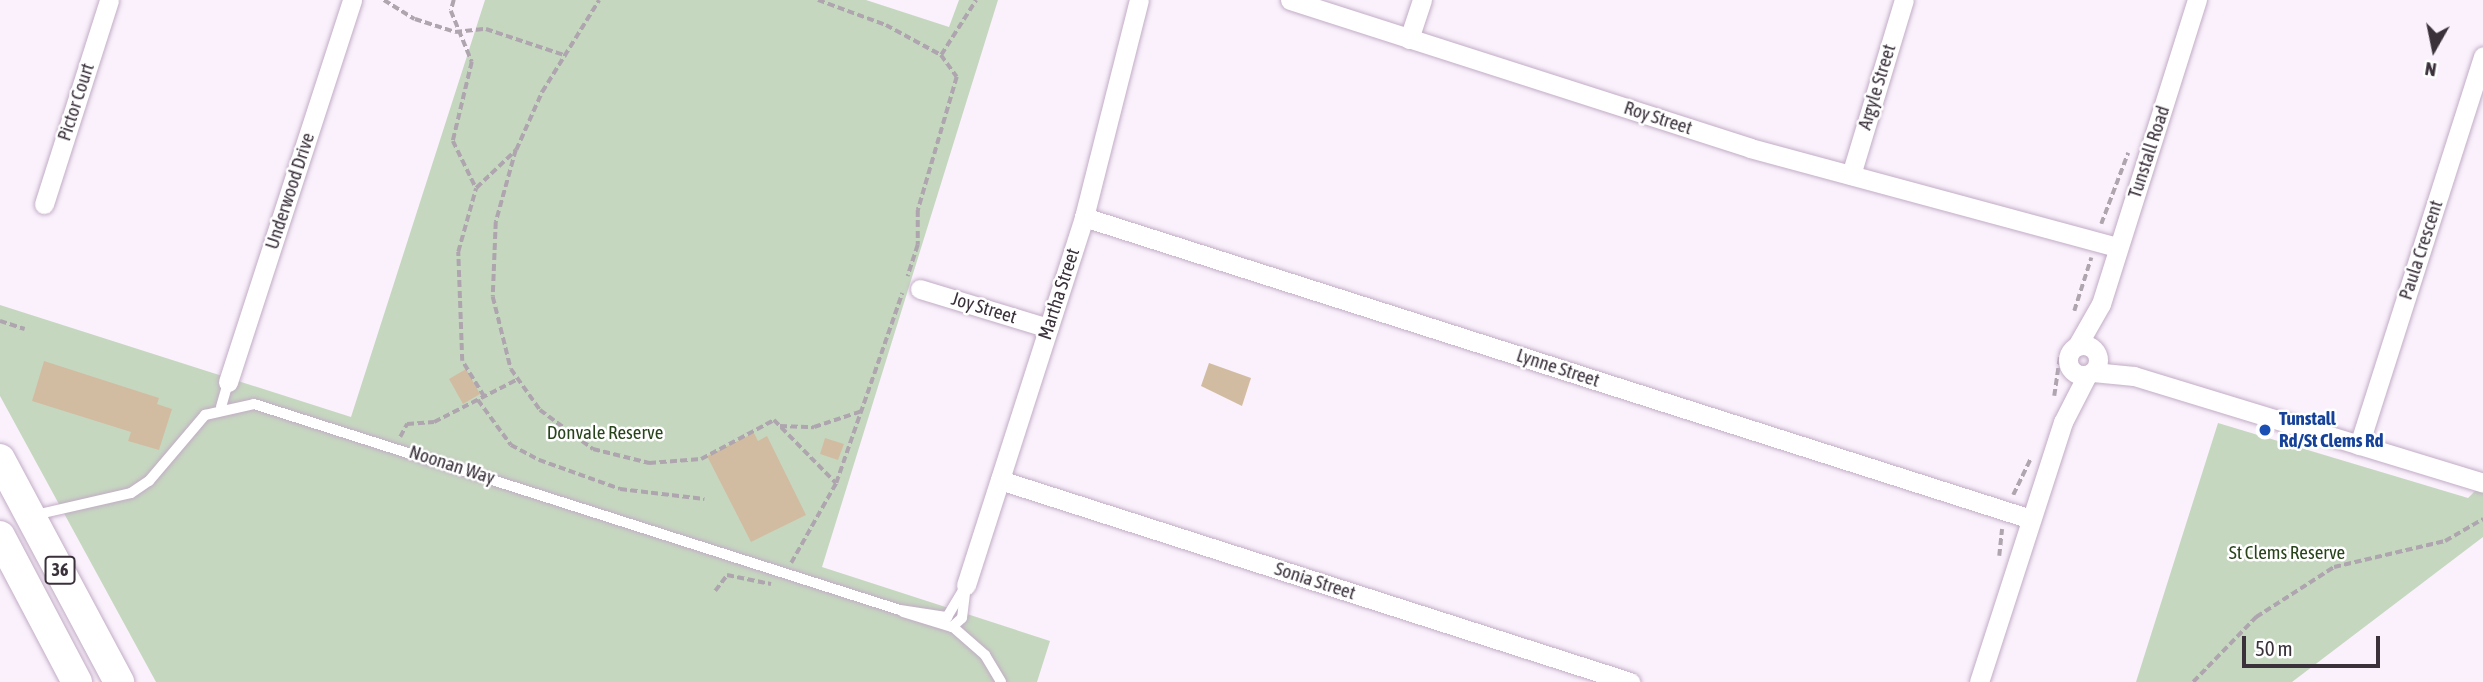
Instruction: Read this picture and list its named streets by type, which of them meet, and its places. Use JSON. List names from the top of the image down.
{
  "streets": {
    "main road": ["36"],
    "street": [
      "Argyle Street",
      "Pictor Court",
      "Roy Street",
      "Tunstall Road",
      "Underwood Drive",
      "Paula Crescent",
      "Martha Street",
      "Joy Street",
      "Lynne Street",
      "Sonia Street"
    ],
    "lane": ["Noonan Way"]
  },
  "crossings": [
    ["Argyle Street", "Roy Street"],
    ["Roy Street", "Tunstall Road"],
    ["Tunstall Road", "Lynne Street"],
    ["Martha Street", "Joy Street"],
    ["Martha Street", "Lynne Street"],
    ["Martha Street", "Noonan Way"],
    ["Martha Street", "Sonia Street"]
  ],
  "parks": ["Donvale Reserve", "St Clems Reserve"],
  "places": ["Tunstall Rd/St Clems Rd"],
  "scale_bar": "50 m",
  "north": "bottom"
}
